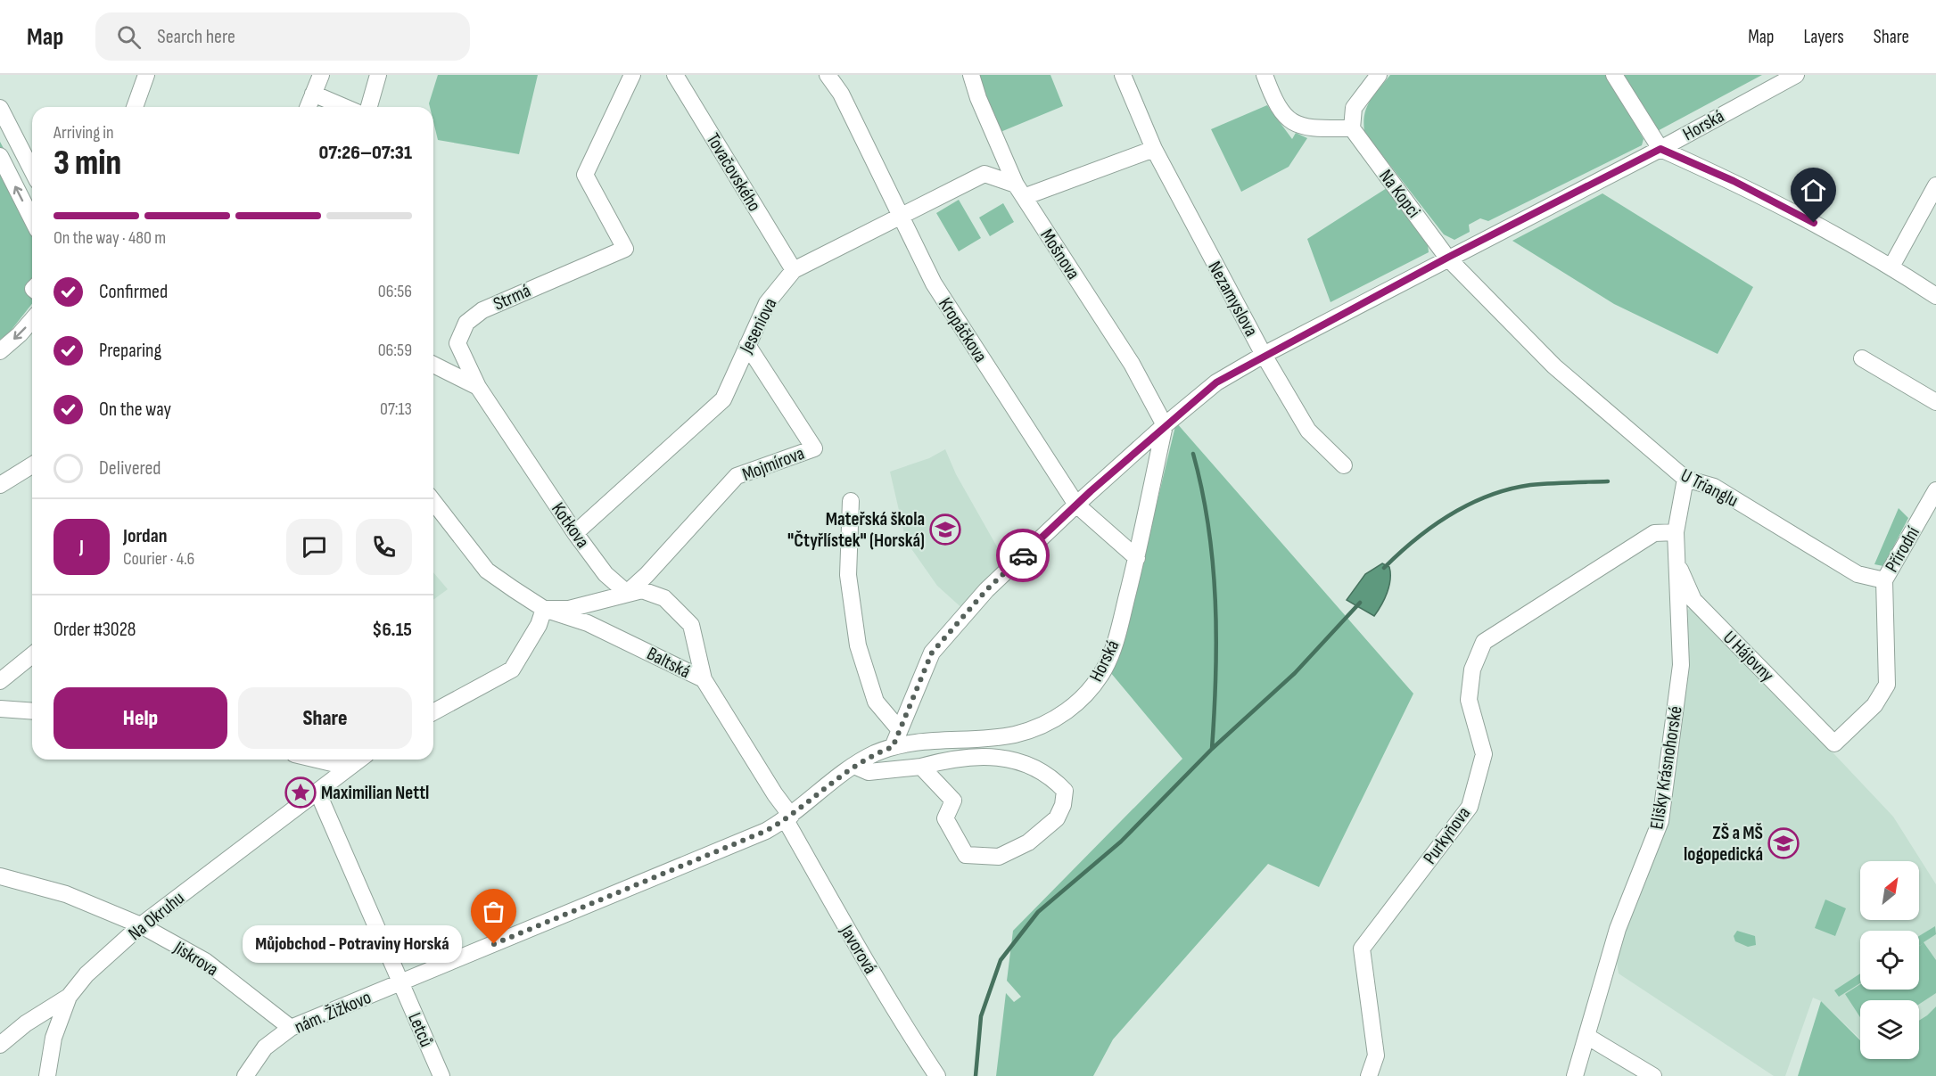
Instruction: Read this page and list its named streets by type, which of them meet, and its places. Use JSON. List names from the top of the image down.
{
  "streets": {
    "street": [
      "Horská",
      "Tovačovského",
      "Na Kopci",
      "Mošnova",
      "Strmá",
      "Nezamyslova",
      "Jeseniova",
      "Kropáčkova",
      "Mojmírova",
      "U Trianglu",
      "Kotkova",
      "Přírodní",
      "U Hájovny",
      "Baltská",
      "Elišky Krásnohorské",
      "Purkyňova",
      "Na Okruhu",
      "Javorová",
      "Jiskrova",
      "nám. Žižkovo",
      "Letců"
    ]
  },
  "crossings": [
    ["Horská", "Na Kopci"],
    ["Horská", "Mošnova"],
    ["Horská", "Nezamyslova"],
    ["Horská", "Kropáčkova"],
    ["Horská", "U Trianglu"],
    ["Horská", "Baltská"],
    ["Horská", "Javorová"],
    ["Horská", "nám. Žižkovo"],
    ["Horská", "Letců"],
    ["Tovačovského", "Jeseniova"],
    ["Na Kopci", "U Trianglu"],
    ["Mošnova", "Jeseniova"],
    ["Strmá", "Kotkova"],
    ["Jeseniova", "Kropáčkova"],
    ["Jeseniova", "Mojmírova"],
    ["Jeseniova", "Kotkova"],
    ["Mojmírova", "Kotkova"],
    ["U Trianglu", "Přírodní"],
    ["U Trianglu", "U Hájovny"],
    ["U Trianglu", "Elišky Krásnohorské"],
    ["Přírodní", "U Hájovny"],
    ["U Hájovny", "Elišky Krásnohorské"],
    ["Baltská", "Javorová"],
    ["Elišky Krásnohorské", "Purkyňova"],
    ["Na Okruhu", "Jiskrova"],
    ["Na Okruhu", "Letců"],
    ["Jiskrova", "nám. Žižkovo"],
    ["nám. Žižkovo", "Letců"]
  ],
  "places": {
    "school or university": ["Mateřská škola \"Čtyřlístek\" (Horská)", "ZŠ a MŠ logopedická"],
    "place": ["Maximilian Nettl"],
    "other": ["Můjobchod - Potraviny Horská"]
  },
  "north": "top right",
  "page": {
    "header": "Map",
    "search": "Search here",
    "nav": ["Map", "Layers", "Share"],
    "heading": ["3 min", "Arriving in", "07:26–07:31"],
    "panel": [
      "Jordan",
      "Courier · 4.6",
      "Order #3028",
      "$6.15"
    ],
    "bar": "On the way · 480 m",
    "list": [
      ["Confirmed", "06:56"],
      ["Preparing", "06:59"],
      ["On the way", "07:13"],
      "Delivered"
    ],
    "round": "J",
    "buttons": ["Help", "Share"],
    "bubble": "Můjobchod - Potraviny Horská"
  }
}
